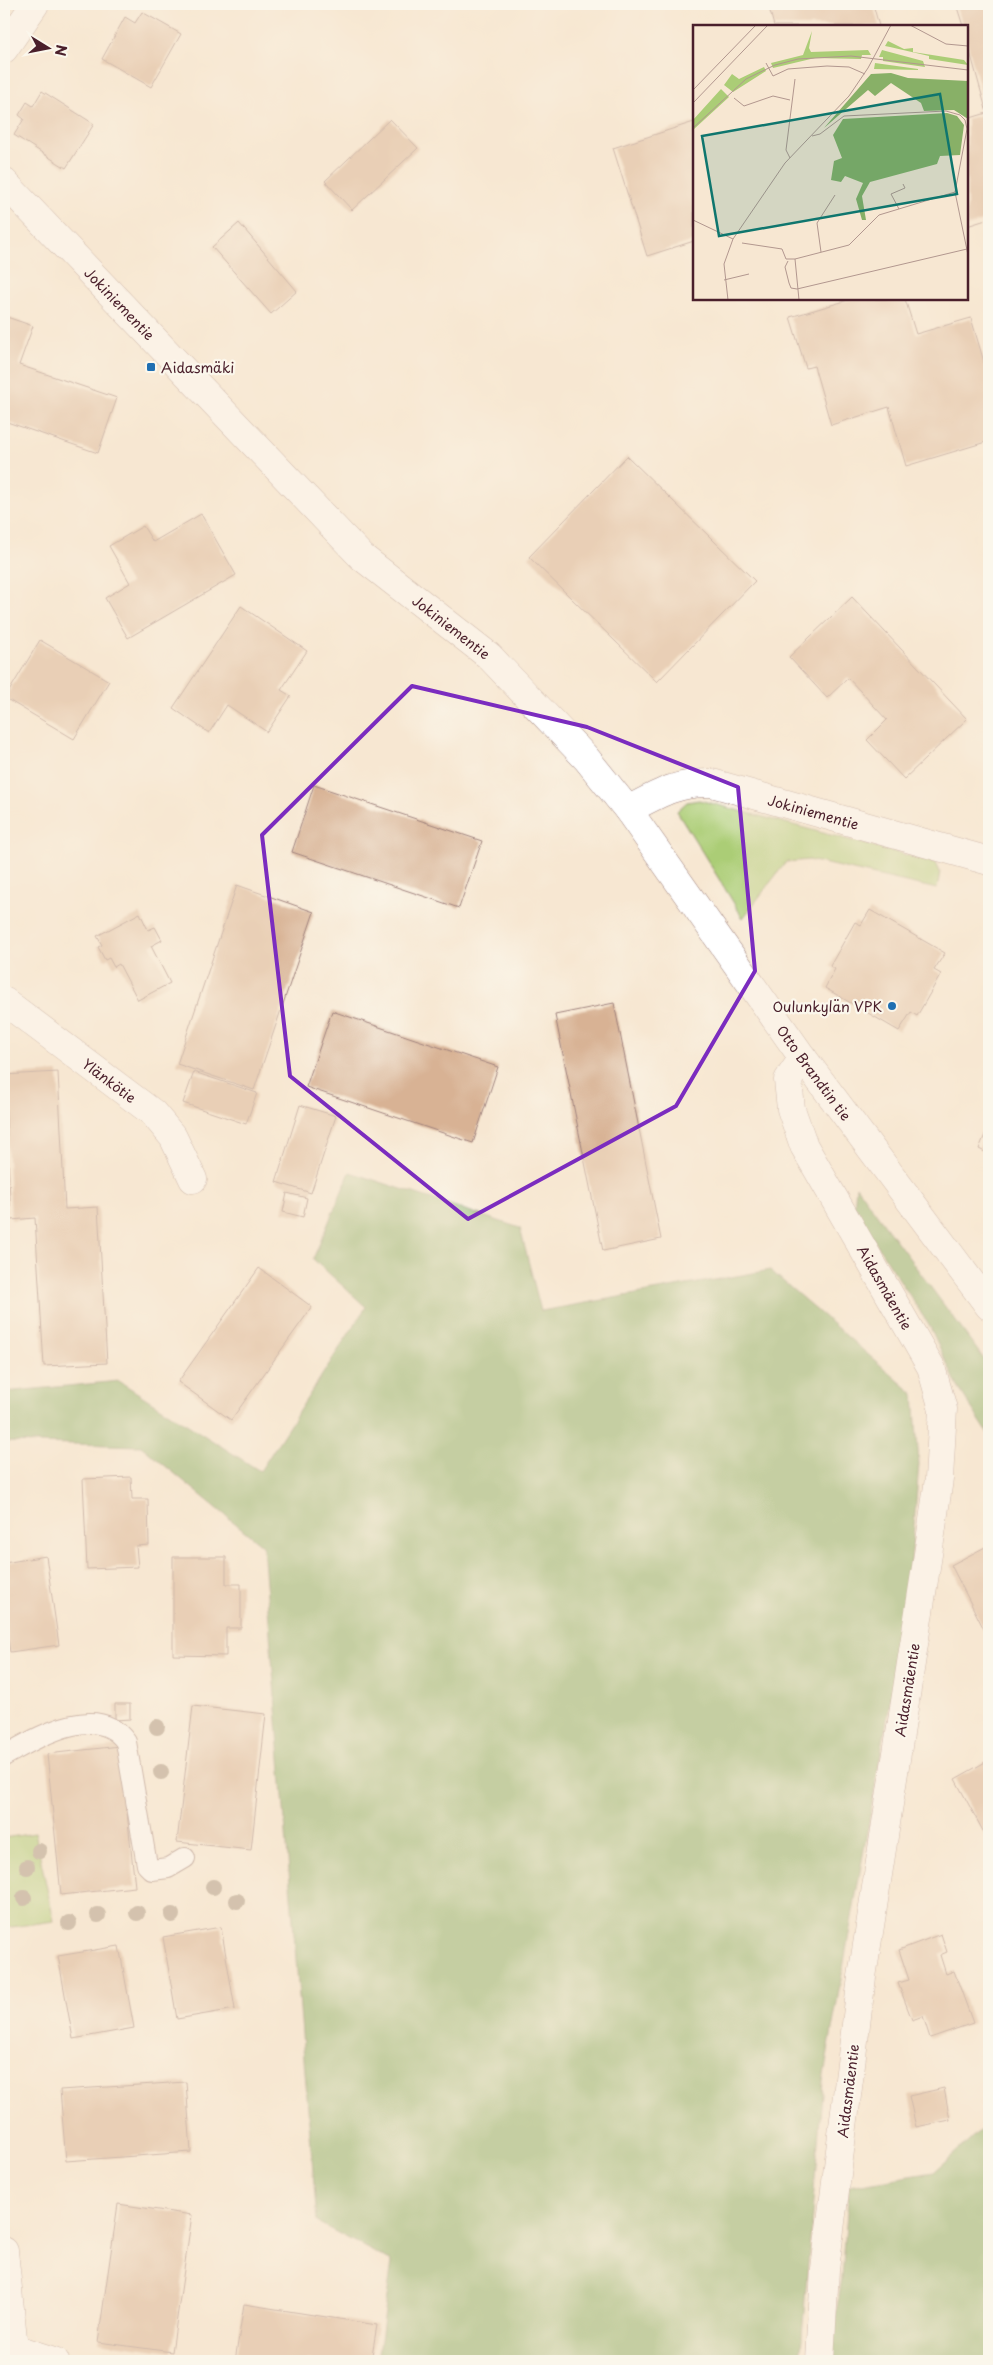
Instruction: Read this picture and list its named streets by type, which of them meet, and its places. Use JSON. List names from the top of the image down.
{
  "streets": {
    "street": [
      "Jokiniementie",
      "Otto Brandtin tie",
      "Ylänkötie",
      "Aidasmäentie"
    ]
  },
  "crossings": [
    ["Jokiniementie", "Otto Brandtin tie"],
    ["Otto Brandtin tie", "Aidasmäentie"]
  ],
  "places": {
    "transit": ["Aidasmäki"],
    "other": ["Oulunkylän VPK"]
  },
  "north": "right"
}
